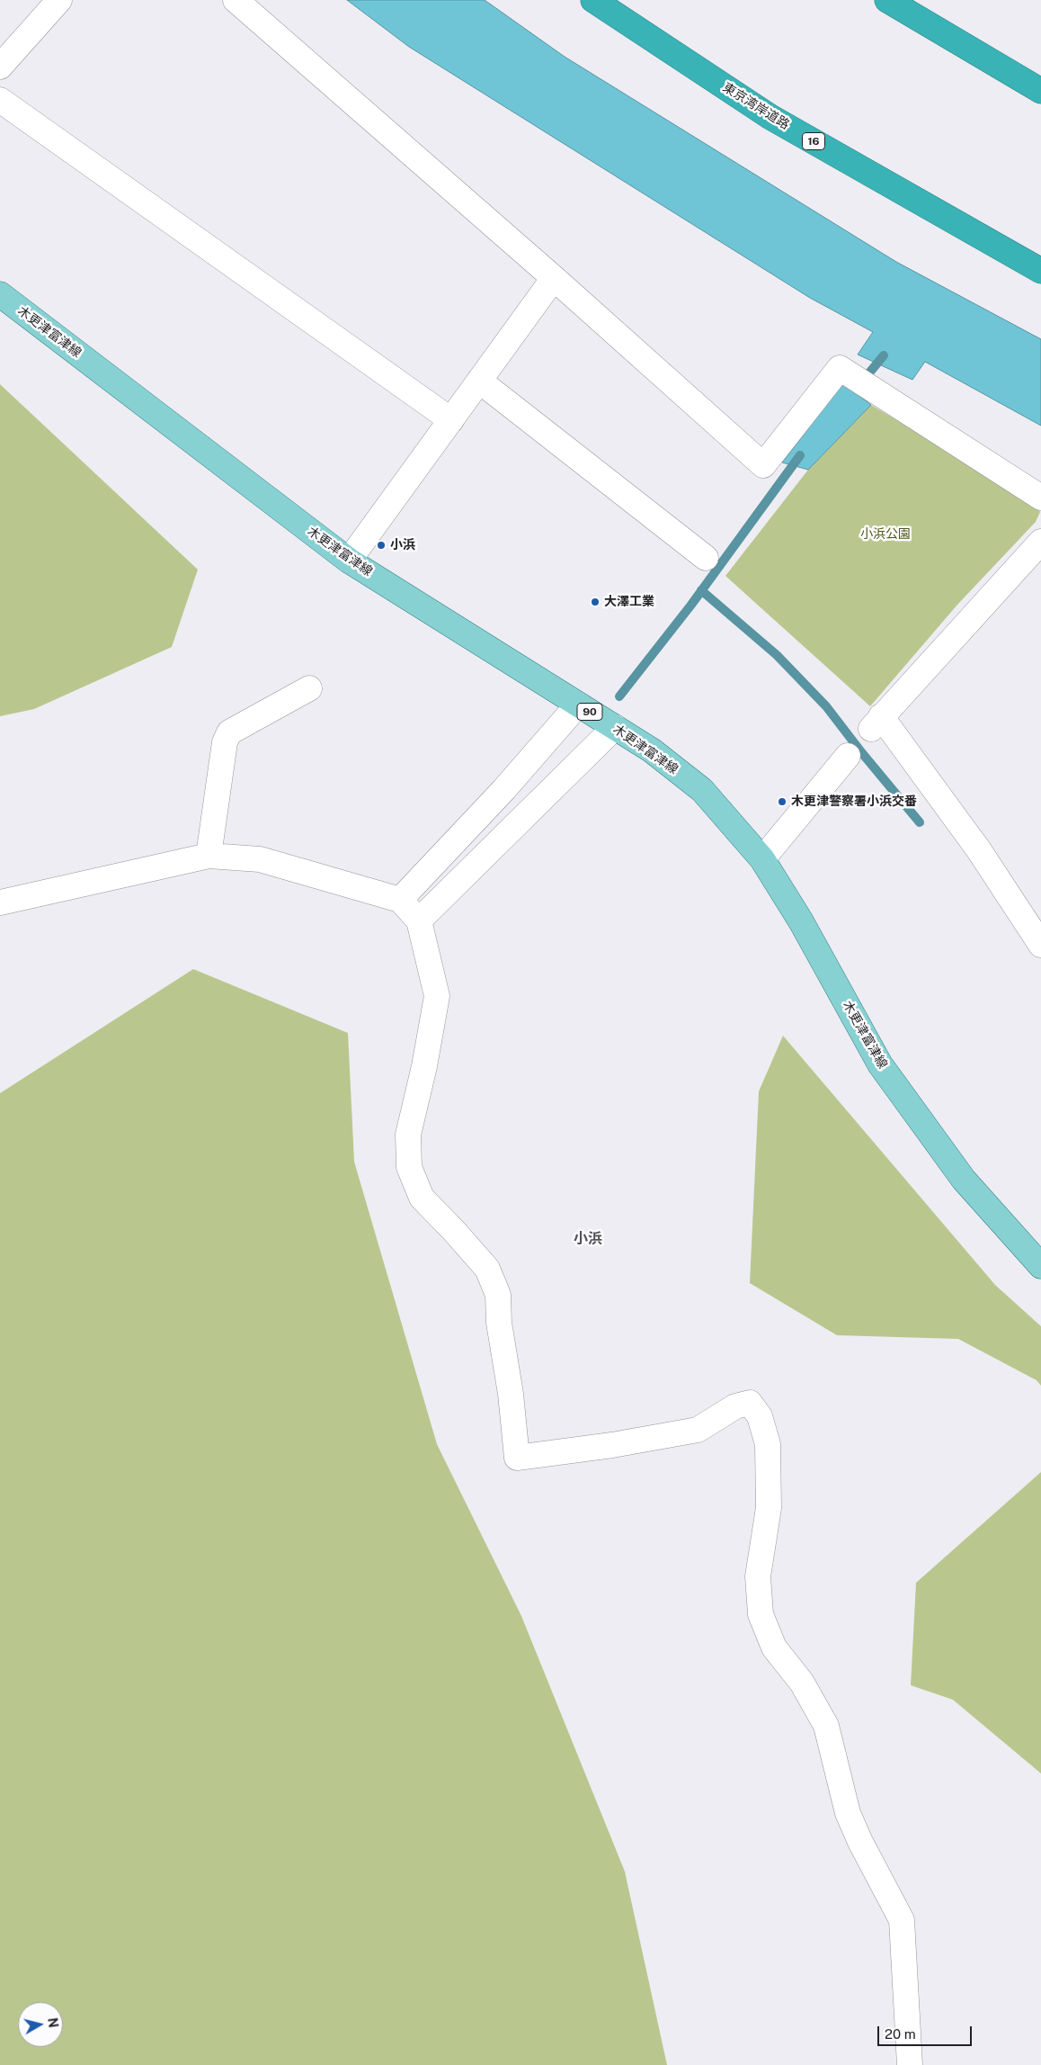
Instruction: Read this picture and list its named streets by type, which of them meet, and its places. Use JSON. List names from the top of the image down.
{
  "streets": {
    "highway": ["東京湾岸道路", "16"],
    "main road": ["木更津富津線", "90"]
  },
  "districts": ["小浜"],
  "parks": ["小浜公園"],
  "places": ["小浜", "大澤工業", "木更津警察署小浜交番"],
  "scale_bar": "20 m",
  "north": "right"
}
